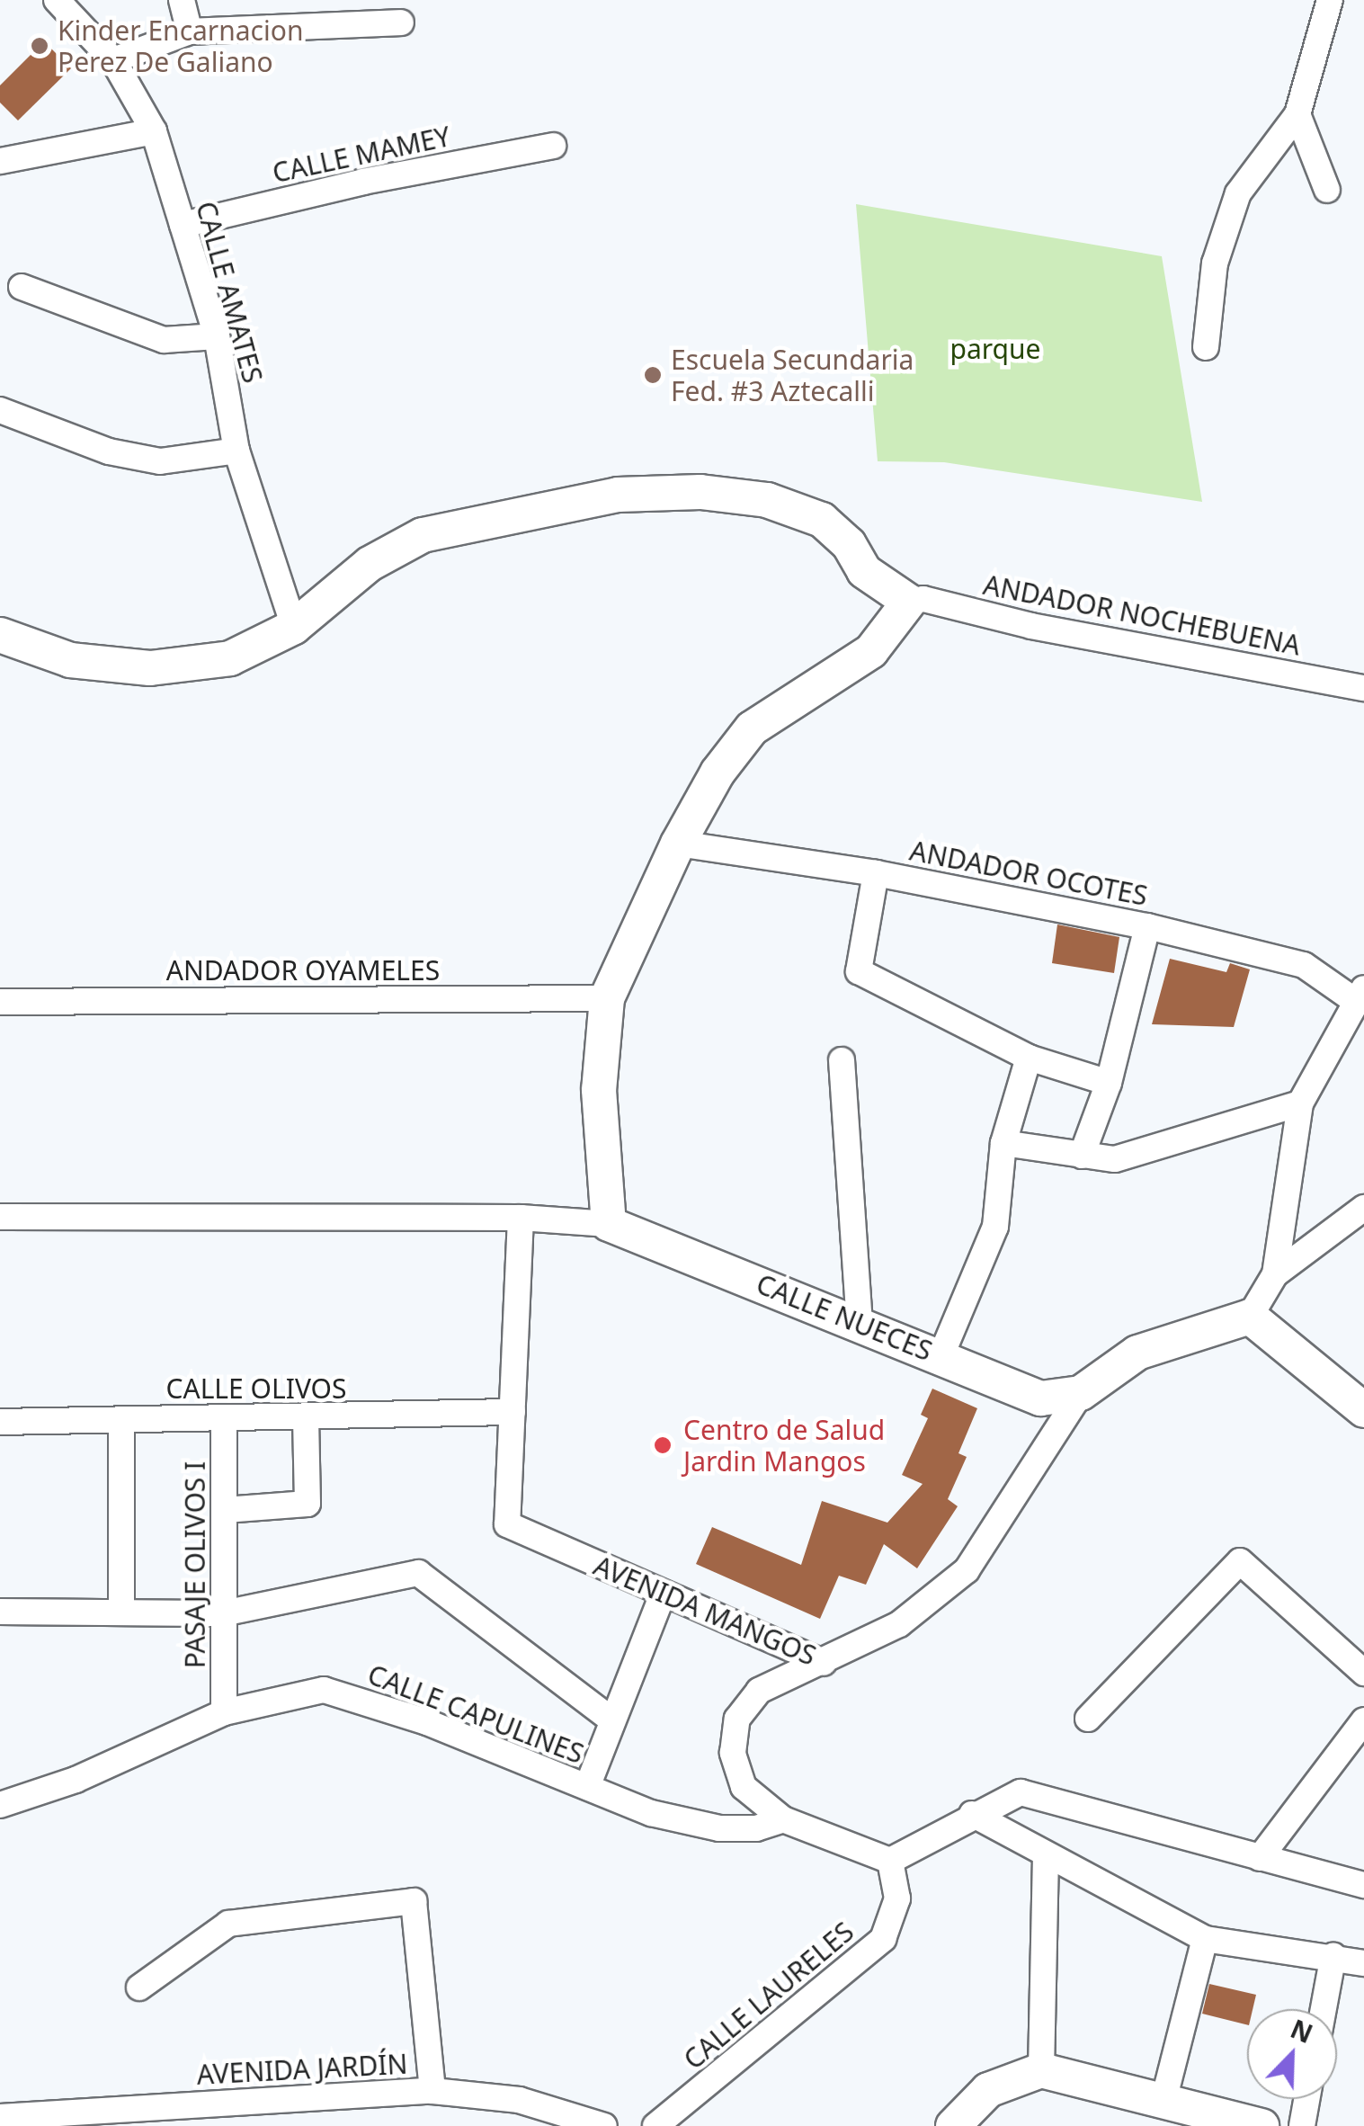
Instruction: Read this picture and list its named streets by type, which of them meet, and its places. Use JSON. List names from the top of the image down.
{
  "streets": {
    "main road": ["CALLE NUECES", "AVENIDA MANGOS"],
    "street": [
      "CALLE MAMEY",
      "CALLE AMATES",
      "ANDADOR NOCHEBUENA",
      "ANDADOR OCOTES",
      "ANDADOR OYAMELES",
      "CALLE OLIVOS",
      "PASAJE OLIVOS I",
      "CALLE CAPULINES",
      "CALLE LAURELES",
      "AVENIDA JARDÍN"
    ]
  },
  "crossings": [
    ["CALLE MAMEY", "CALLE AMATES"],
    ["CALLE NUECES", "AVENIDA MANGOS"],
    ["CALLE OLIVOS", "PASAJE OLIVOS I"],
    ["CALLE OLIVOS", "AVENIDA MANGOS"],
    ["PASAJE OLIVOS I", "CALLE CAPULINES"]
  ],
  "parks": ["parque"],
  "places": ["Kinder Encarnacion Perez De Galiano", "Escuela Secundaria Fed. #3 Aztecalli", "Centro de Salud Jardin Mangos"],
  "north": "top right"
}
